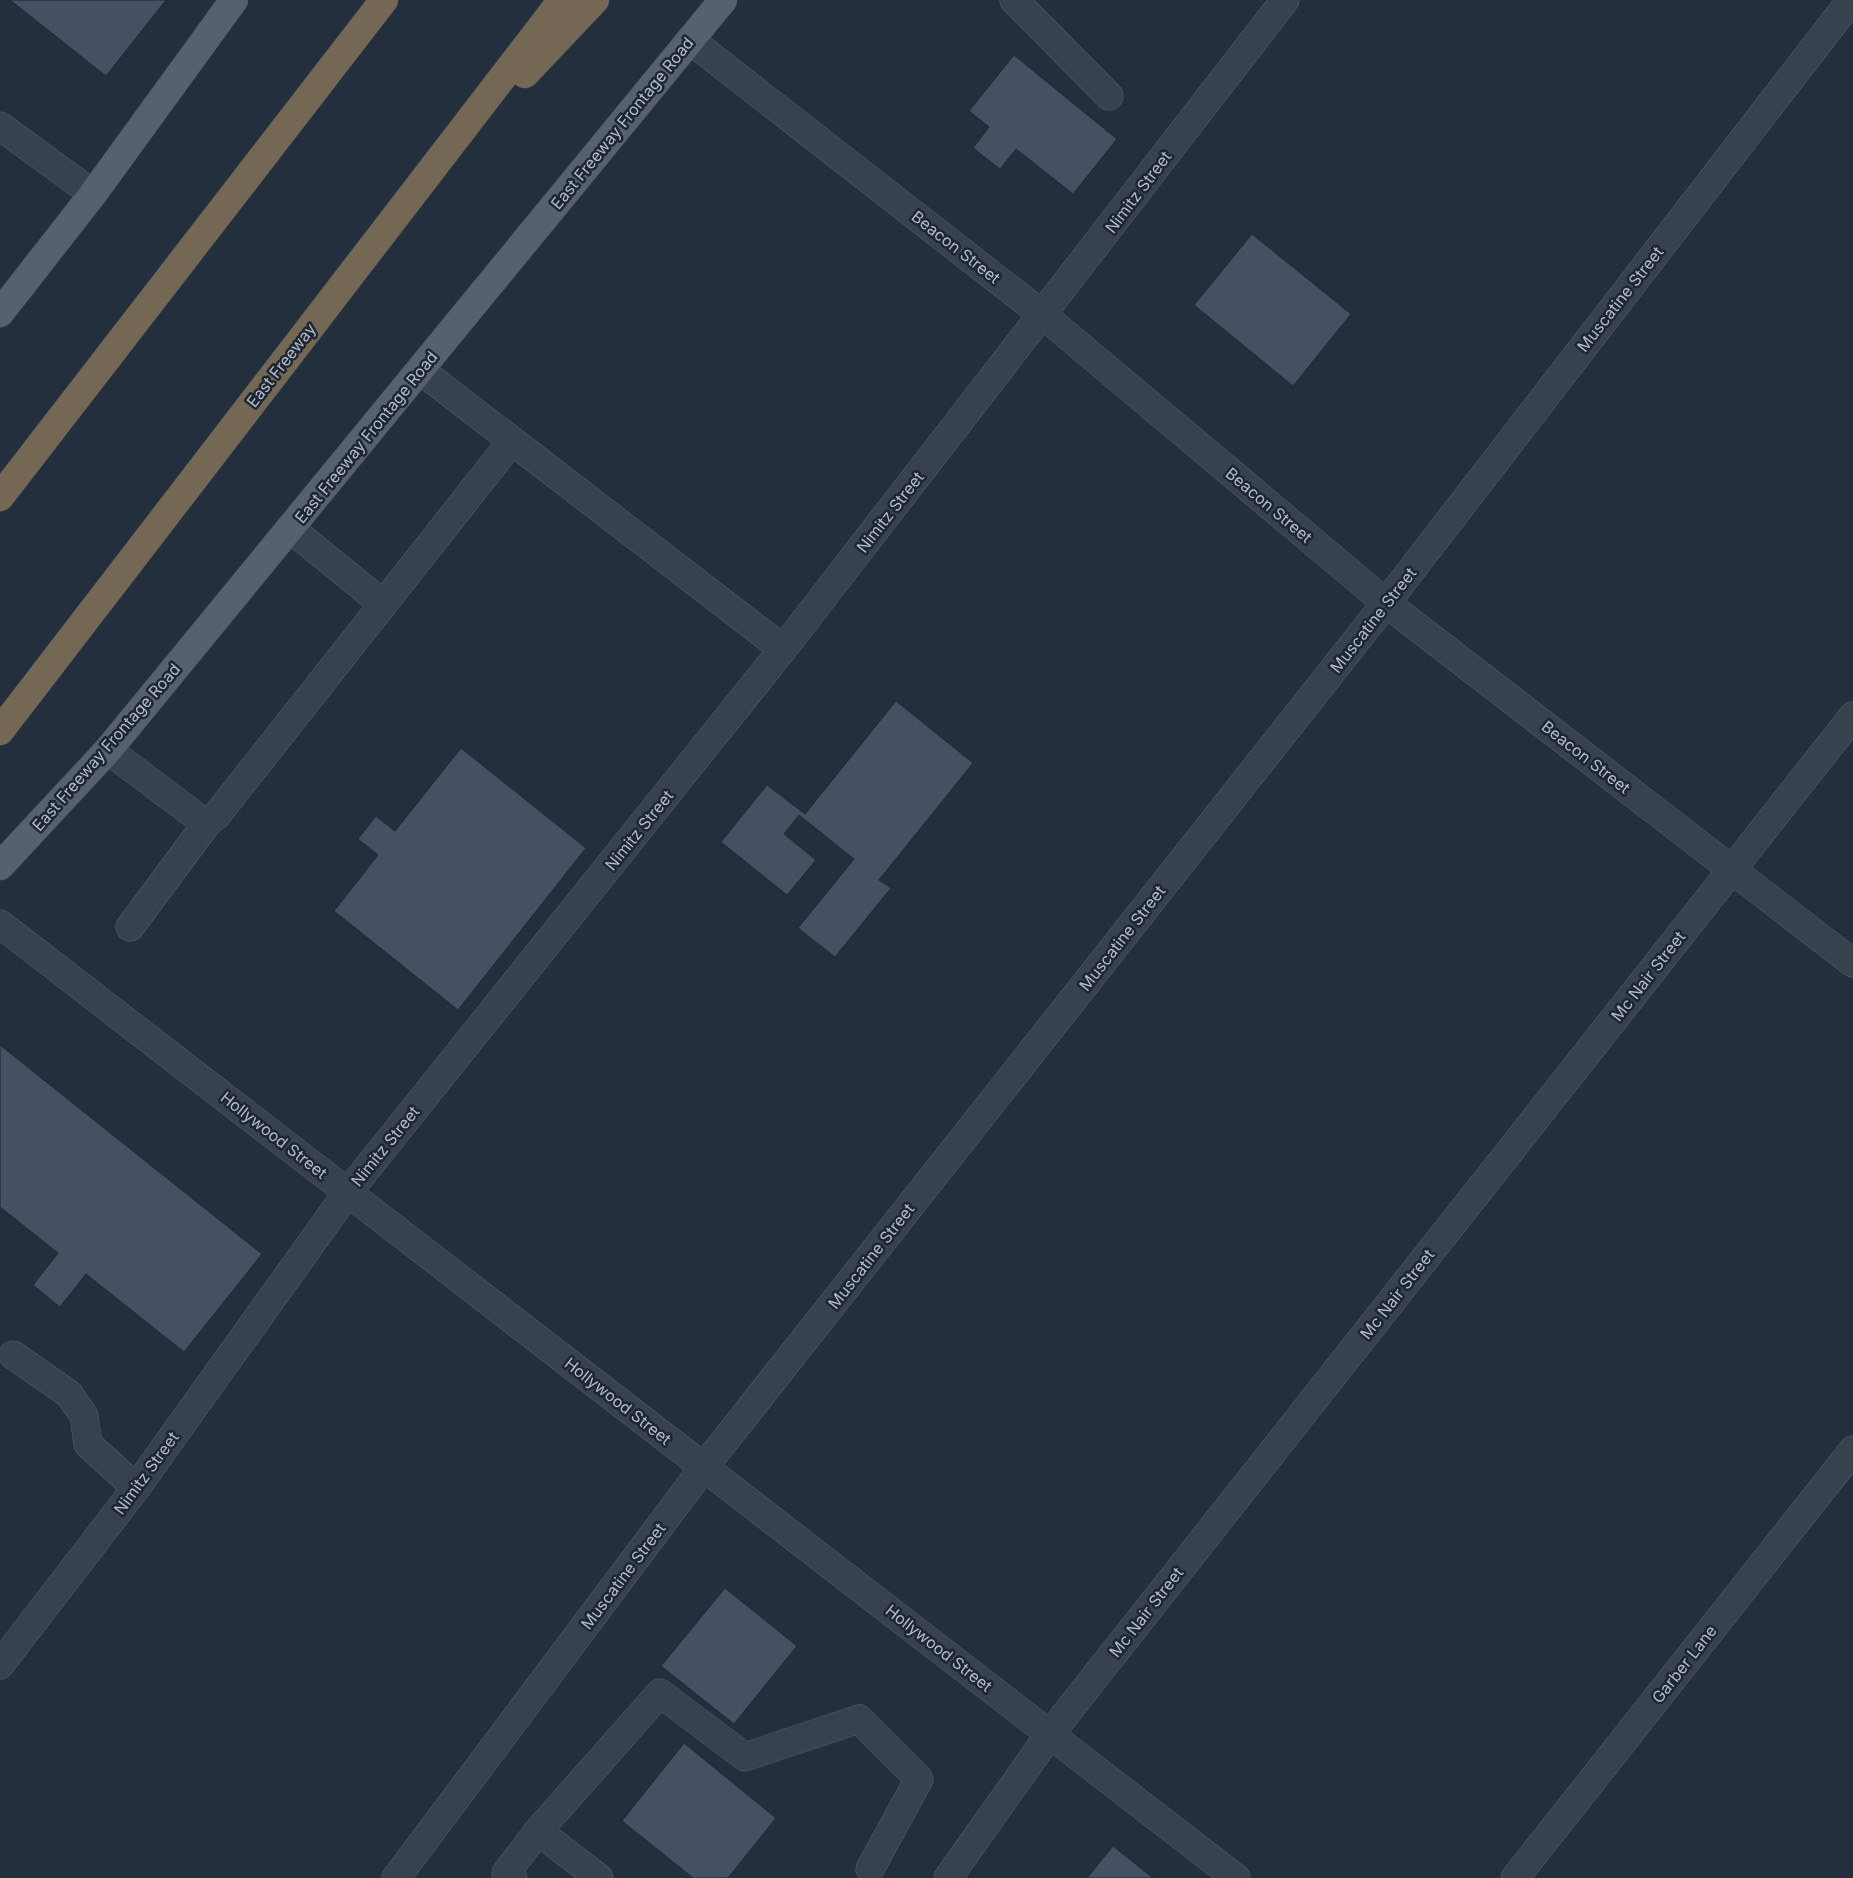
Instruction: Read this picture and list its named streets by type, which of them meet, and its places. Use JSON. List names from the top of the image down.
{
  "streets": {
    "highway": ["East Freeway"],
    "main road": ["East Freeway Frontage Road"],
    "street": [
      "Nimitz Street",
      "Beacon Street",
      "Muscatine Street",
      "Mc Nair Street",
      "Hollywood Street",
      "Garber Lane"
    ]
  },
  "crossings": [
    ["East Freeway Frontage Road", "Beacon Street"],
    ["Nimitz Street", "Beacon Street"],
    ["Nimitz Street", "Hollywood Street"],
    ["Beacon Street", "Muscatine Street"],
    ["Beacon Street", "Mc Nair Street"],
    ["Muscatine Street", "Hollywood Street"],
    ["Mc Nair Street", "Hollywood Street"]
  ]
}
